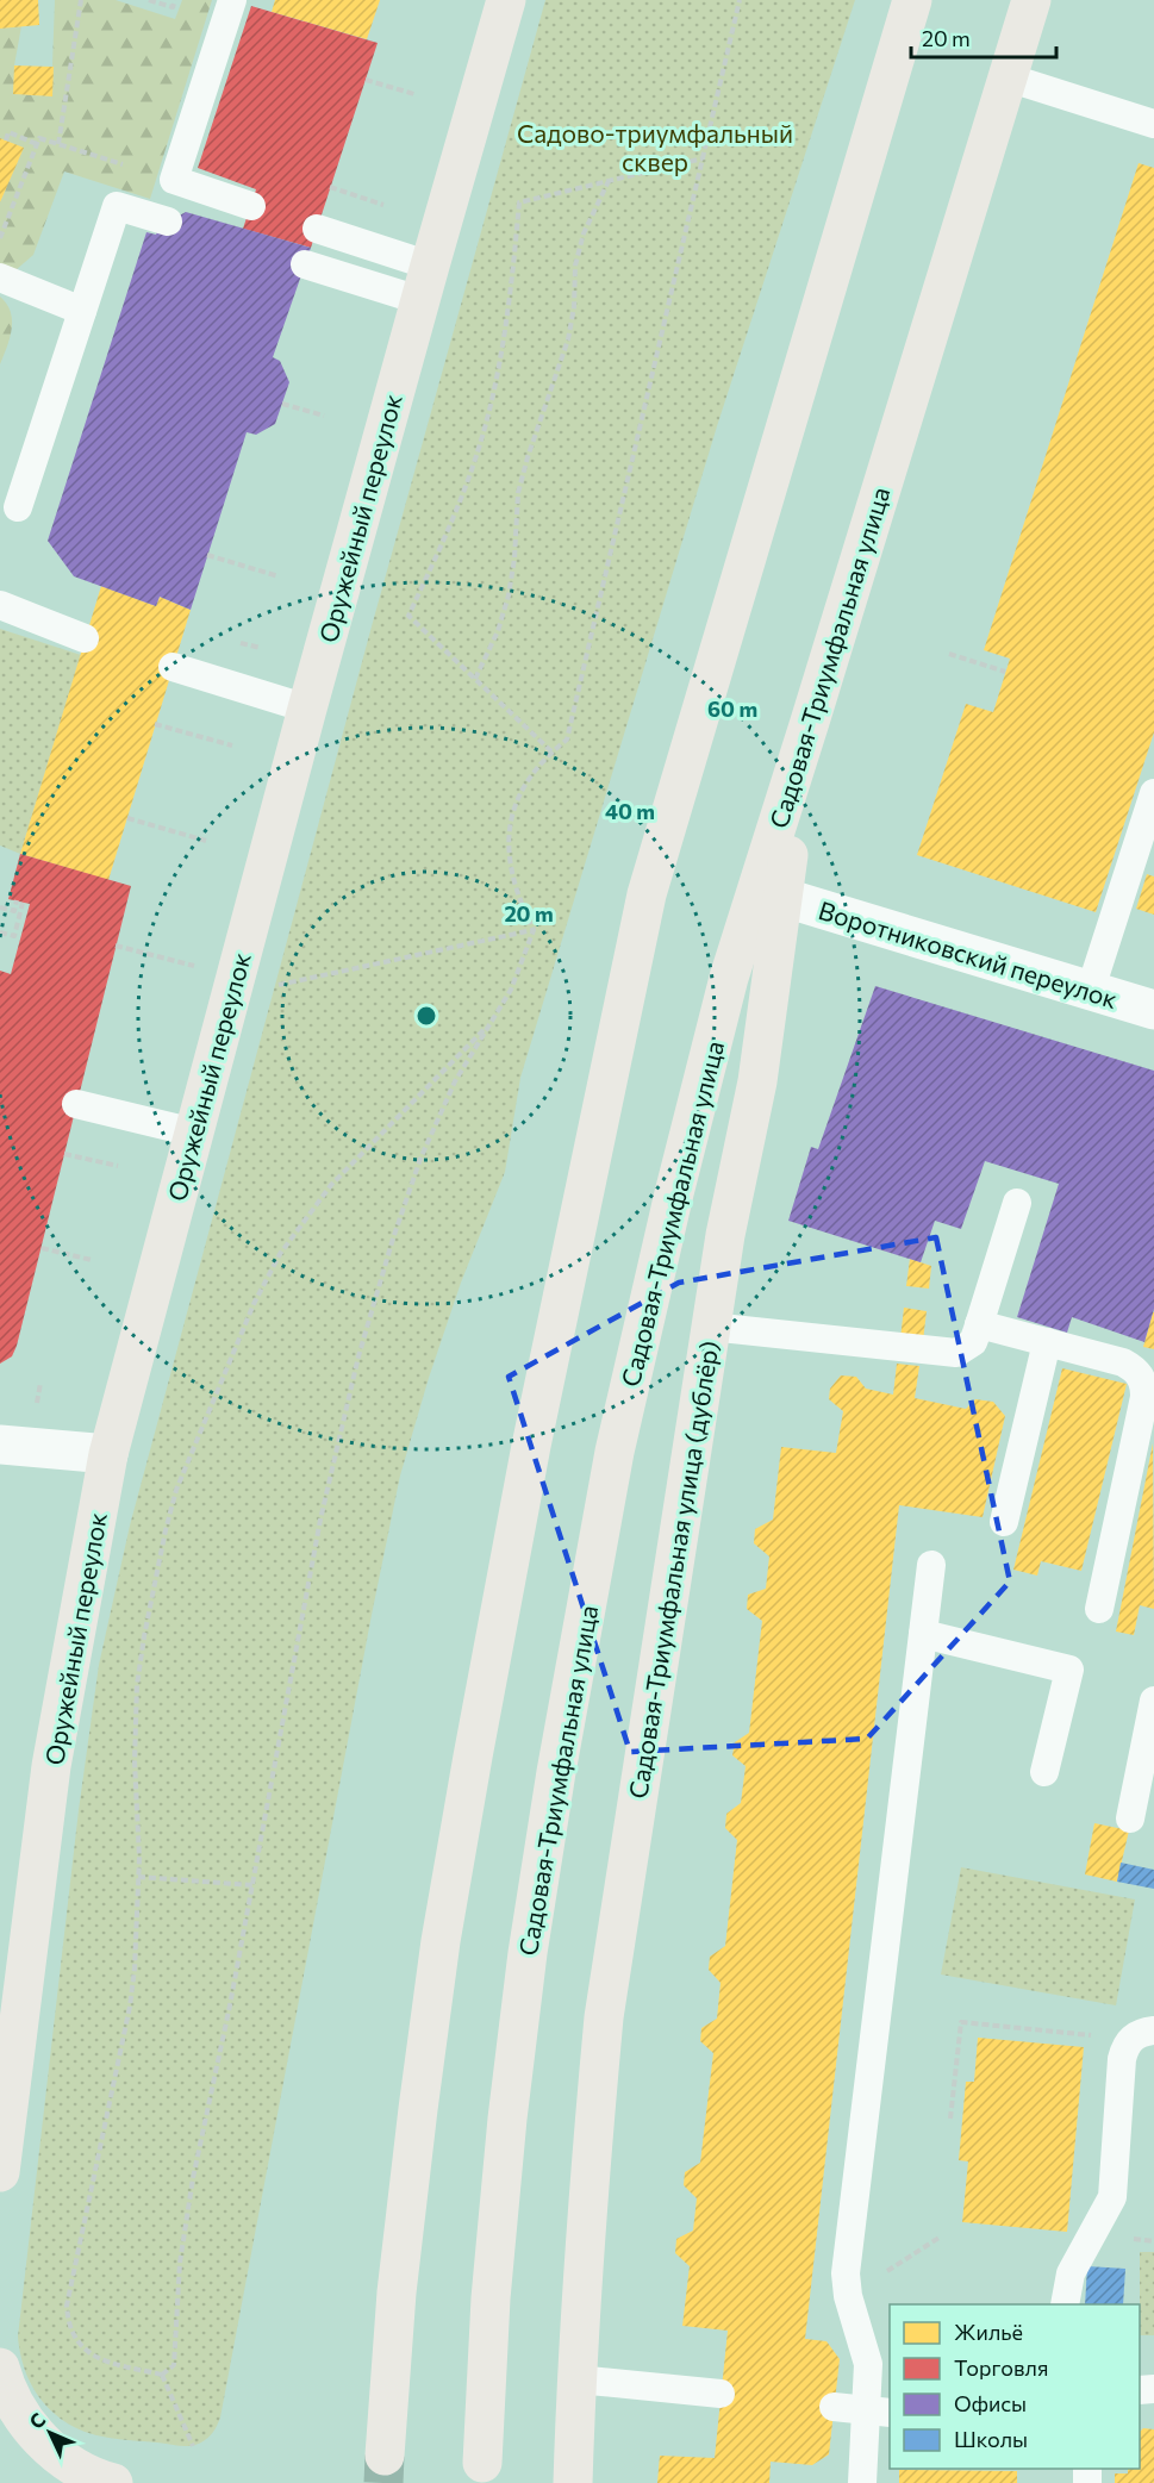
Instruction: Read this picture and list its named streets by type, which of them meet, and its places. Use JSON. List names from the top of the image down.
{
  "streets": {
    "main road": ["Оружейный переулок", "Садовая-Триумфальная улица", "Садовая-Триумфальная улица (дублёр)"],
    "street": ["Воротниковский переулок"]
  },
  "crossings": [
    ["Садовая-Триумфальная улица", "Садовая-Триумфальная улица (дублёр)"],
    ["Воротниковский переулок", "Садовая-Триумфальная улица (дублёр)"]
  ],
  "parks": ["Садово-триумфальный сквер"],
  "legend": [
    "Жильё",
    "Торговля",
    "Офисы",
    "Школы"
  ],
  "scale_bar": "20 m",
  "north": "top left",
  "rings": ["60 m", "40 m", "20 m"]
}
